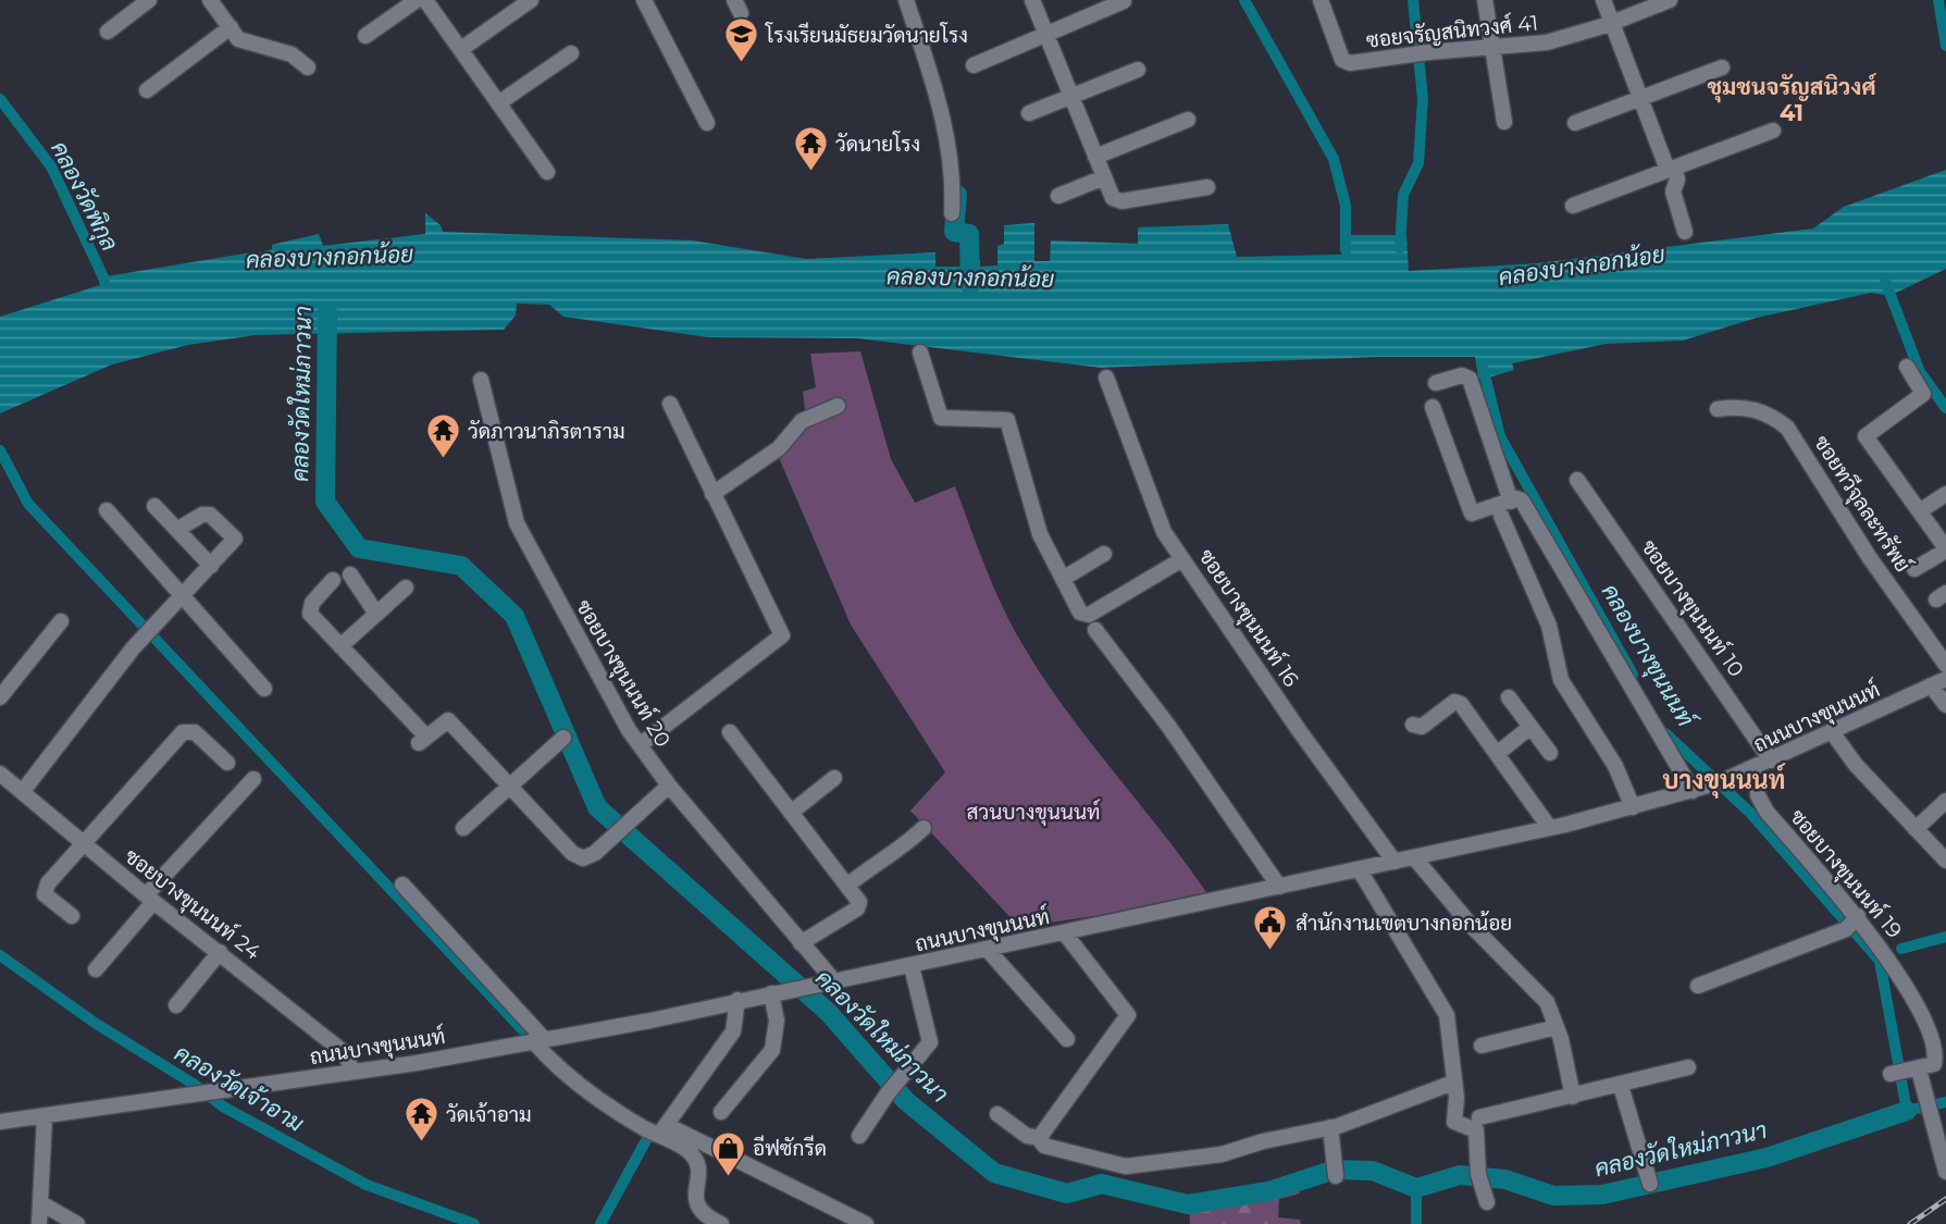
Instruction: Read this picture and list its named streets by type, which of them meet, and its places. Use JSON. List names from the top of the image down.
{
  "streets": {
    "street": [
      "ซอยจรัญสนิทวงศ์ 41",
      "ซอยทวีจุลละทรัพย์",
      "ซอยบางขุนนนท์ 10",
      "ซอยบางขุนนนท์ 16",
      "ซอยบางขุนนนท์ 20",
      "ถนนบางขุนนนท์",
      "ซอยบางขุนนนท์ 19",
      "ซอยบางขุนนนท์ 24"
    ]
  },
  "crossings": [
    ["ซอยบางขุนนนท์ 10", "ถนนบางขุนนนท์"],
    ["ซอยบางขุนนนท์ 10", "ซอยบางขุนนนท์ 19"],
    ["ซอยบางขุนนนท์ 16", "ถนนบางขุนนนท์"],
    ["ซอยบางขุนนนท์ 20", "ถนนบางขุนนนท์"],
    ["ถนนบางขุนนนท์", "ซอยบางขุนนนท์ 19"],
    ["ถนนบางขุนนนท์", "ซอยบางขุนนนท์ 24"]
  ],
  "districts": ["ชุมชนจรัญสนิวงศ์ 41", "บางขุนนนท์"],
  "water": [
    "คลองวัดพิกุล",
    "คลองบางกอกน้อย",
    "คลองวัดใหม่ภาวนา",
    "คลองบางขุนนนท์",
    "คลองวัดเจ้าอาม"
  ],
  "parks": ["สวนบางขุนนนท์"],
  "places": {
    "school or university": ["โรงเรียนมัธยมวัดนายโรง"],
    "temple": ["วัดนายโรง", "วัดภาวนาภิรตาราม", "วัดเจ้าอาม"],
    "public building": ["สำนักงานเขตบางกอกน้อย"],
    "shop": ["อีฟซักรีด"]
  }
}
